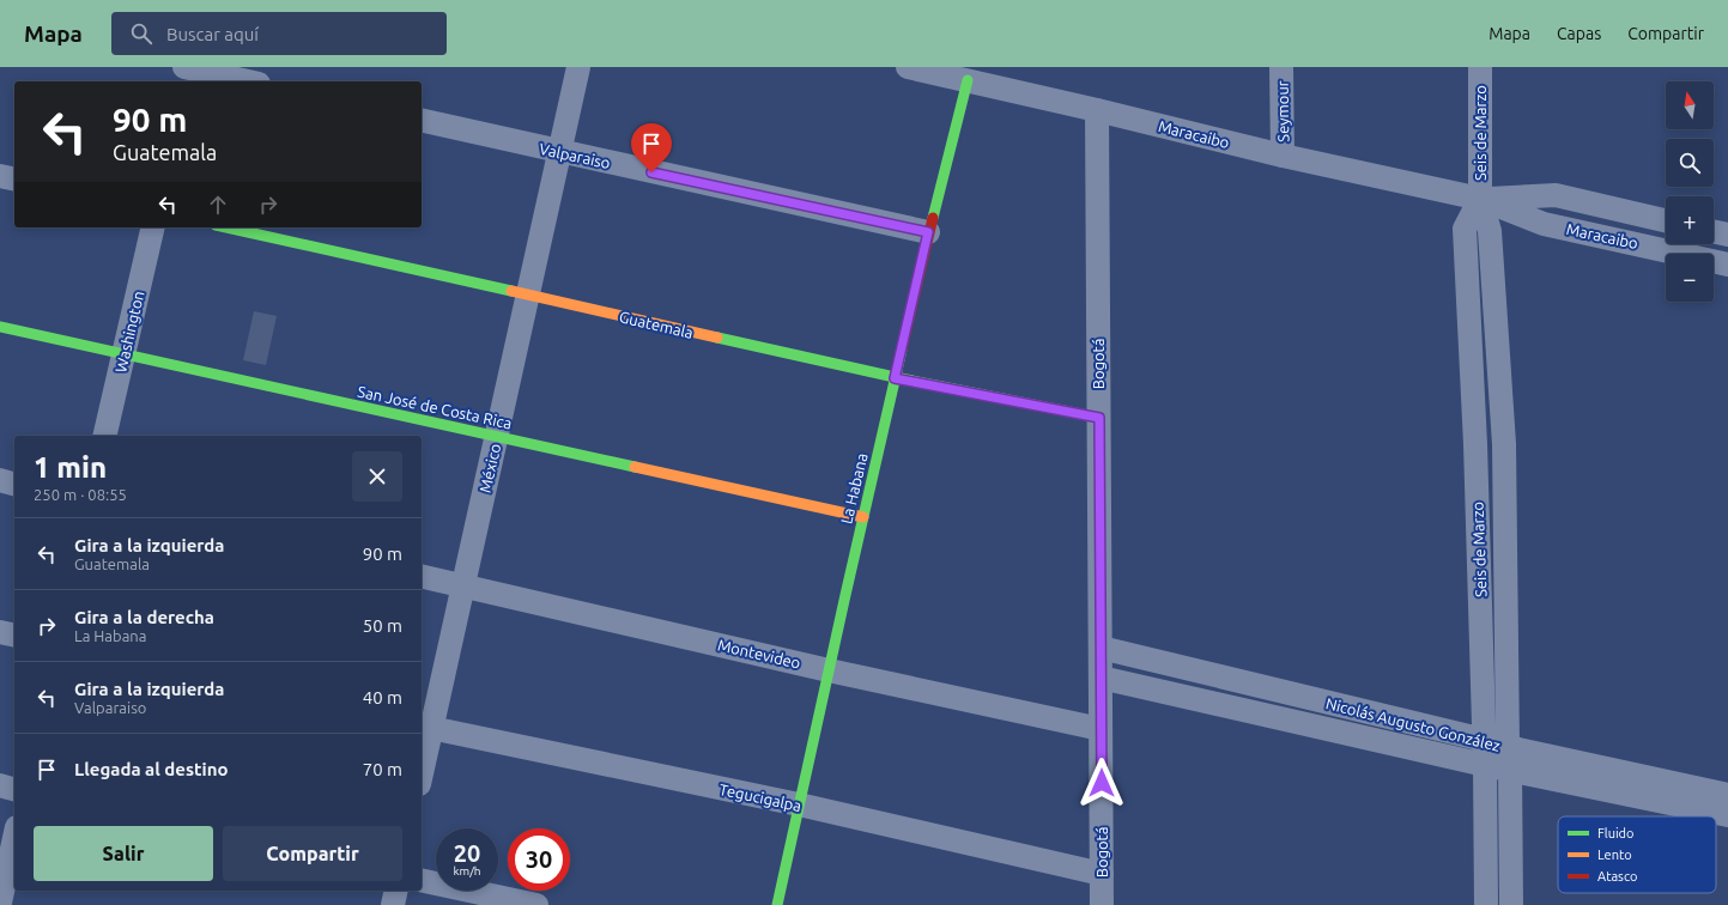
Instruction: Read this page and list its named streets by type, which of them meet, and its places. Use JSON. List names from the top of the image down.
{
  "streets": {
    "street": [
      "Seymour",
      "Seis de Marzo",
      "Maracaibo",
      "Valparaiso",
      "Guatemala",
      "Washington",
      "Bogotá",
      "San José de Costa Rica",
      "México",
      "La Habana",
      "Montevideo",
      "Nicolás Augusto González",
      "Tegucigalpa"
    ]
  },
  "crossings": [
    ["Seymour", "Maracaibo"],
    ["Seis de Marzo", "Maracaibo"],
    ["Seis de Marzo", "Nicolás Augusto González"],
    ["Maracaibo", "Bogotá"],
    ["Maracaibo", "La Habana"],
    ["Valparaiso", "México"],
    ["Valparaiso", "La Habana"],
    ["Guatemala", "Bogotá"],
    ["Guatemala", "México"],
    ["Guatemala", "La Habana"],
    ["Washington", "San José de Costa Rica"],
    ["Bogotá", "Montevideo"],
    ["Bogotá", "Nicolás Augusto González"],
    ["Bogotá", "Tegucigalpa"],
    ["San José de Costa Rica", "México"],
    ["San José de Costa Rica", "La Habana"],
    ["México", "Montevideo"],
    ["México", "Tegucigalpa"],
    ["La Habana", "Montevideo"],
    ["La Habana", "Tegucigalpa"]
  ],
  "legend": ["Fluido", "Lento", "Atasco"],
  "north": "top",
  "page": {
    "header": "Mapa",
    "search": "Buscar aquí",
    "nav": ["Mapa", "Capas", "Compartir"],
    "map_buttons": ["+", "−"],
    "turn": ["90 m", "Guatemala"],
    "heading": ["1 min", "250 m · 08:55"],
    "list": [
      {
        "name": "Gira a la izquierda",
        "note": "Guatemala",
        "value": "90 m"
      },
      {
        "name": "Gira a la derecha",
        "note": "La Habana",
        "value": "50 m"
      },
      {
        "name": "Gira a la izquierda",
        "note": "Valparaiso",
        "value": "40 m"
      },
      {
        "name": "Llegada al destino",
        "value": "70 m"
      }
    ],
    "buttons": ["Salir", "Compartir"],
    "speed": "20 km/h",
    "limit": "30"
  }
}
